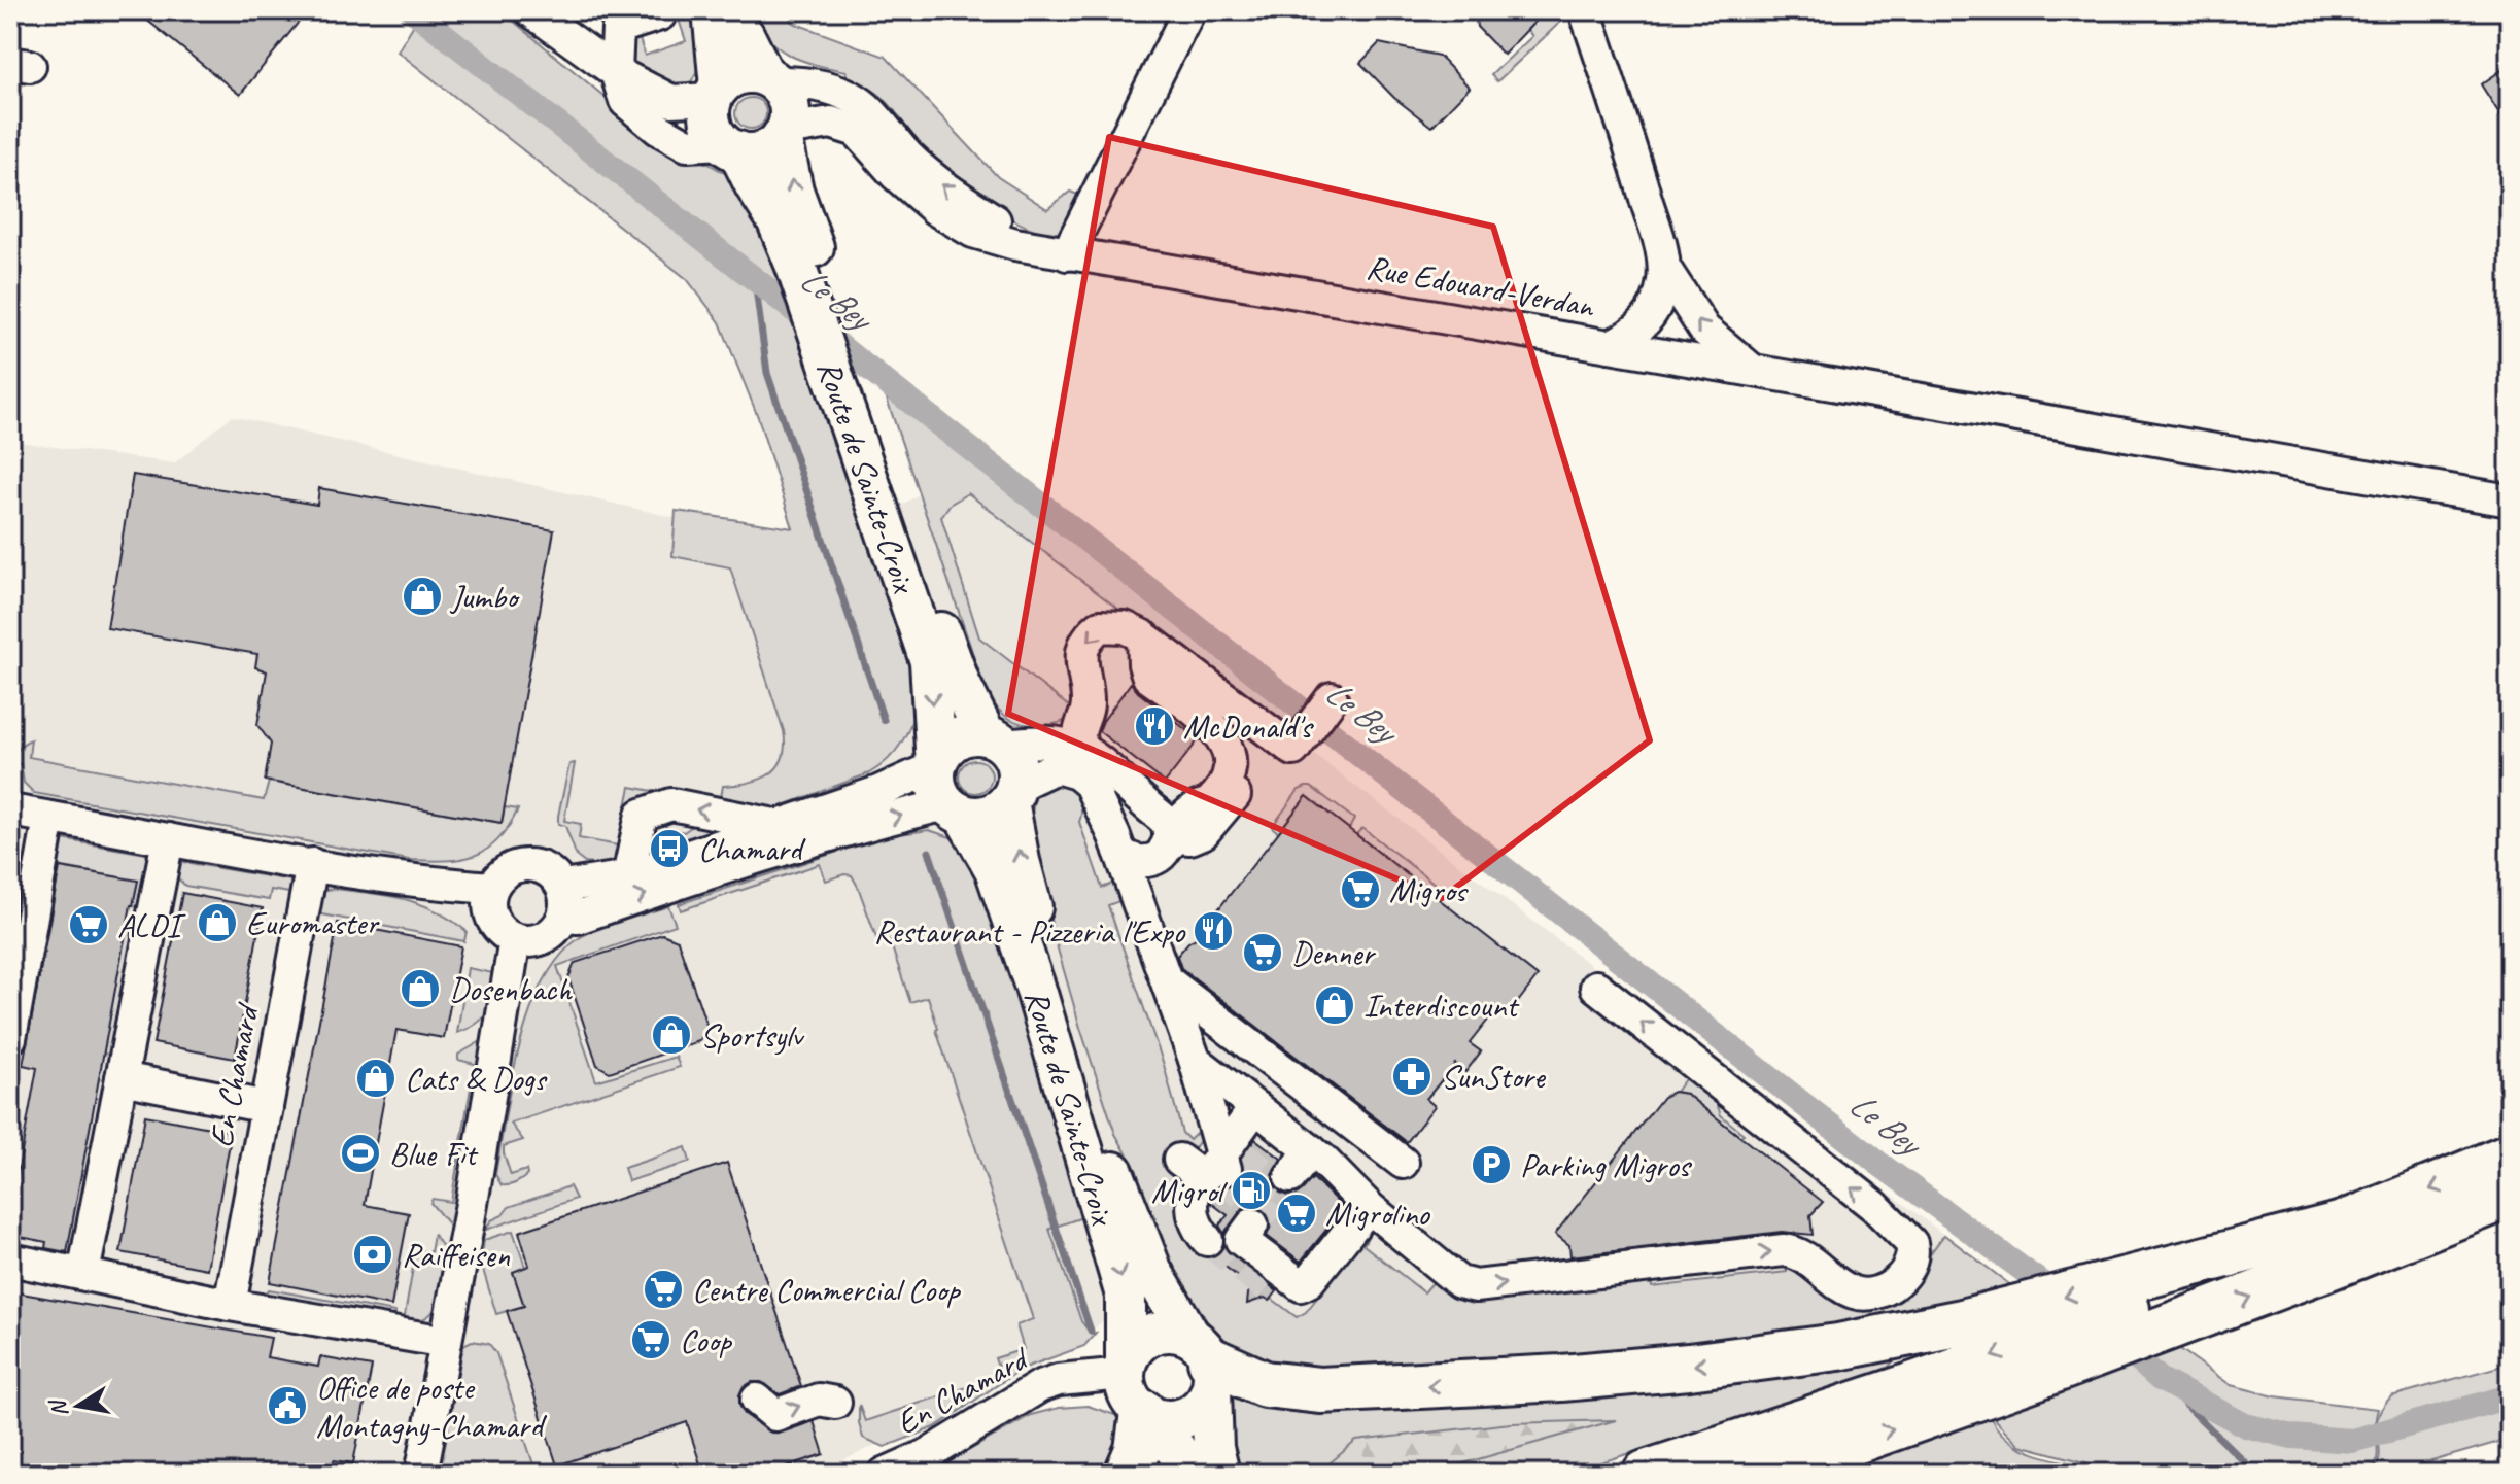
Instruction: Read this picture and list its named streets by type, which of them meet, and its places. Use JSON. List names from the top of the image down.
{
  "streets": {
    "main road": ["Route de Sainte-Croix"],
    "street": ["Rue Edouard-Verdan", "En Chamard"]
  },
  "crossings": [
    ["Route de Sainte-Croix", "En Chamard"]
  ],
  "water": ["Le Bey"],
  "places": {
    "shop": [
      "Jumbo",
      "Euromaster",
      "Dosenbach",
      "Interdiscount",
      "Sportsylv",
      "Cats & Dogs"
    ],
    "restaurant": ["McDonald's", "Restaurant - Pizzeria l'Expo"],
    "bus stop": ["Chamard"],
    "supermarket": [
      "Migros",
      "ALDI",
      "Denner",
      "Migrolino",
      "Centre Commercial Coop",
      "Coop"
    ],
    "pharmacy": ["SunStore"],
    "sports": ["Blue Fit"],
    "parking": ["Parking Migros"],
    "fuel station": ["Migrol"],
    "bank": ["Raiffeisen"],
    "public building": ["Office de poste Montagny-Chamard"]
  },
  "north": "left"
}
